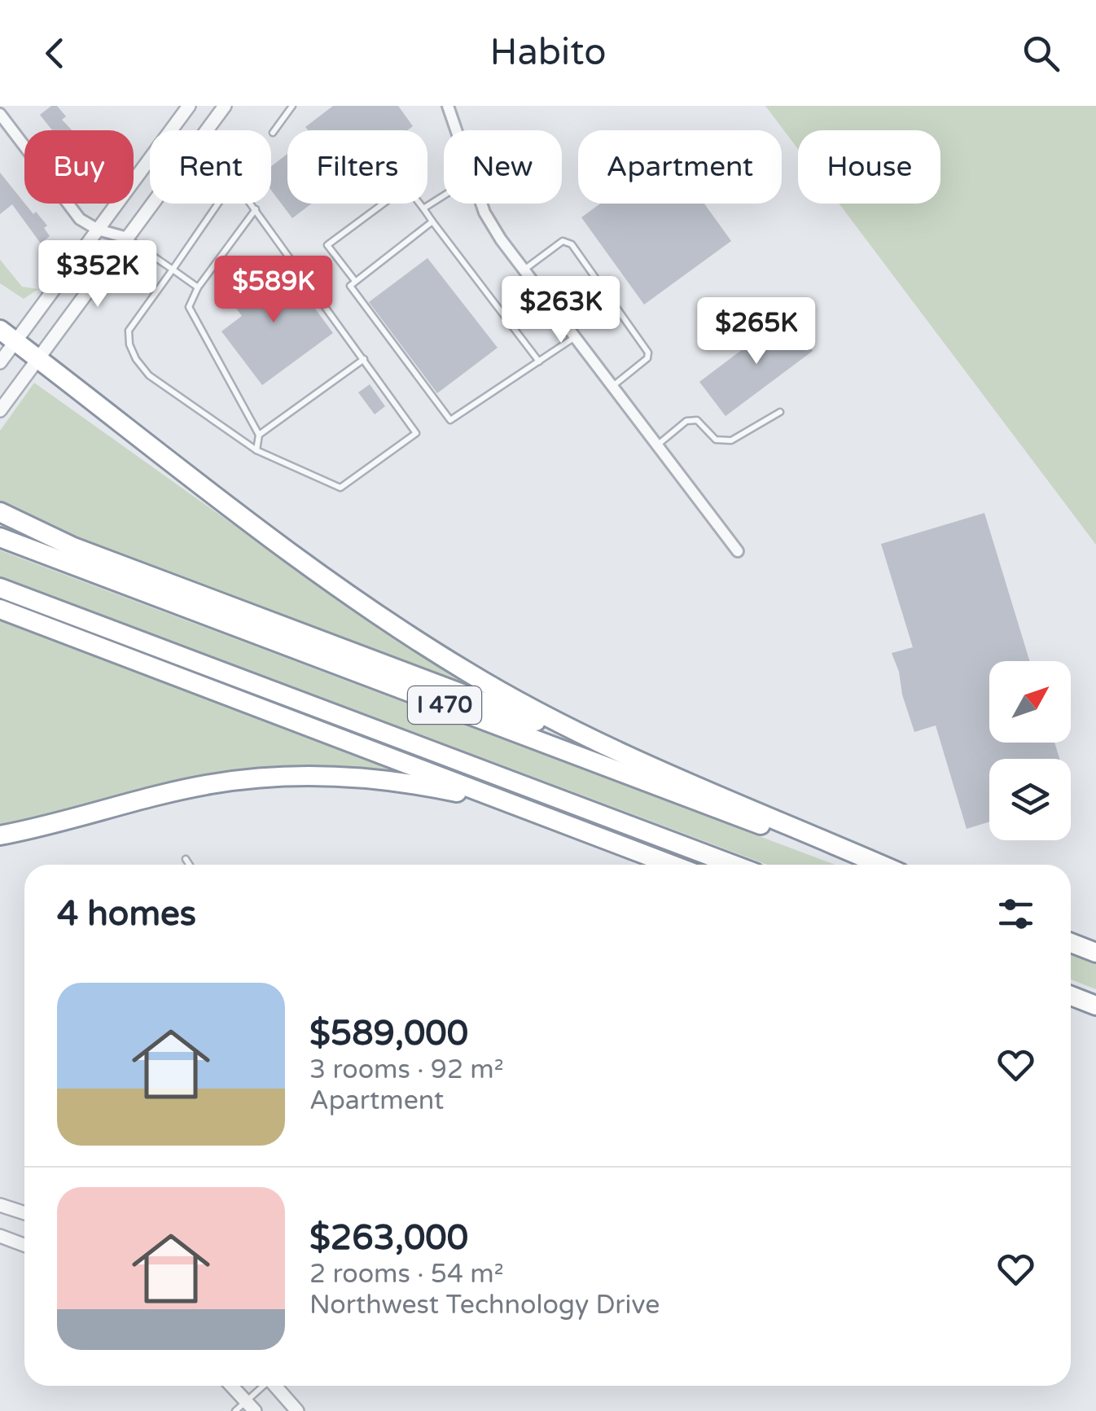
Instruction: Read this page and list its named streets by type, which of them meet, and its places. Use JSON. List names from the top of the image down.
{
  "streets": {
    "highway": ["I 470"]
  },
  "north": "top right",
  "page": {
    "header": "Habito",
    "chip": [
      "Buy",
      "Rent",
      "Filters",
      "New",
      "Apartment",
      "House"
    ],
    "price": [
      "$352K",
      "$589K",
      "$263K",
      "$265K"
    ],
    "heading": "4 homes",
    "list": [
      {
        "name": "$589,000",
        "note": "3 rooms · 92 m² · Apartment"
      },
      {
        "name": "$263,000",
        "note": "2 rooms · 54 m² · Northwest Technology Drive"
      }
    ]
  }
}
